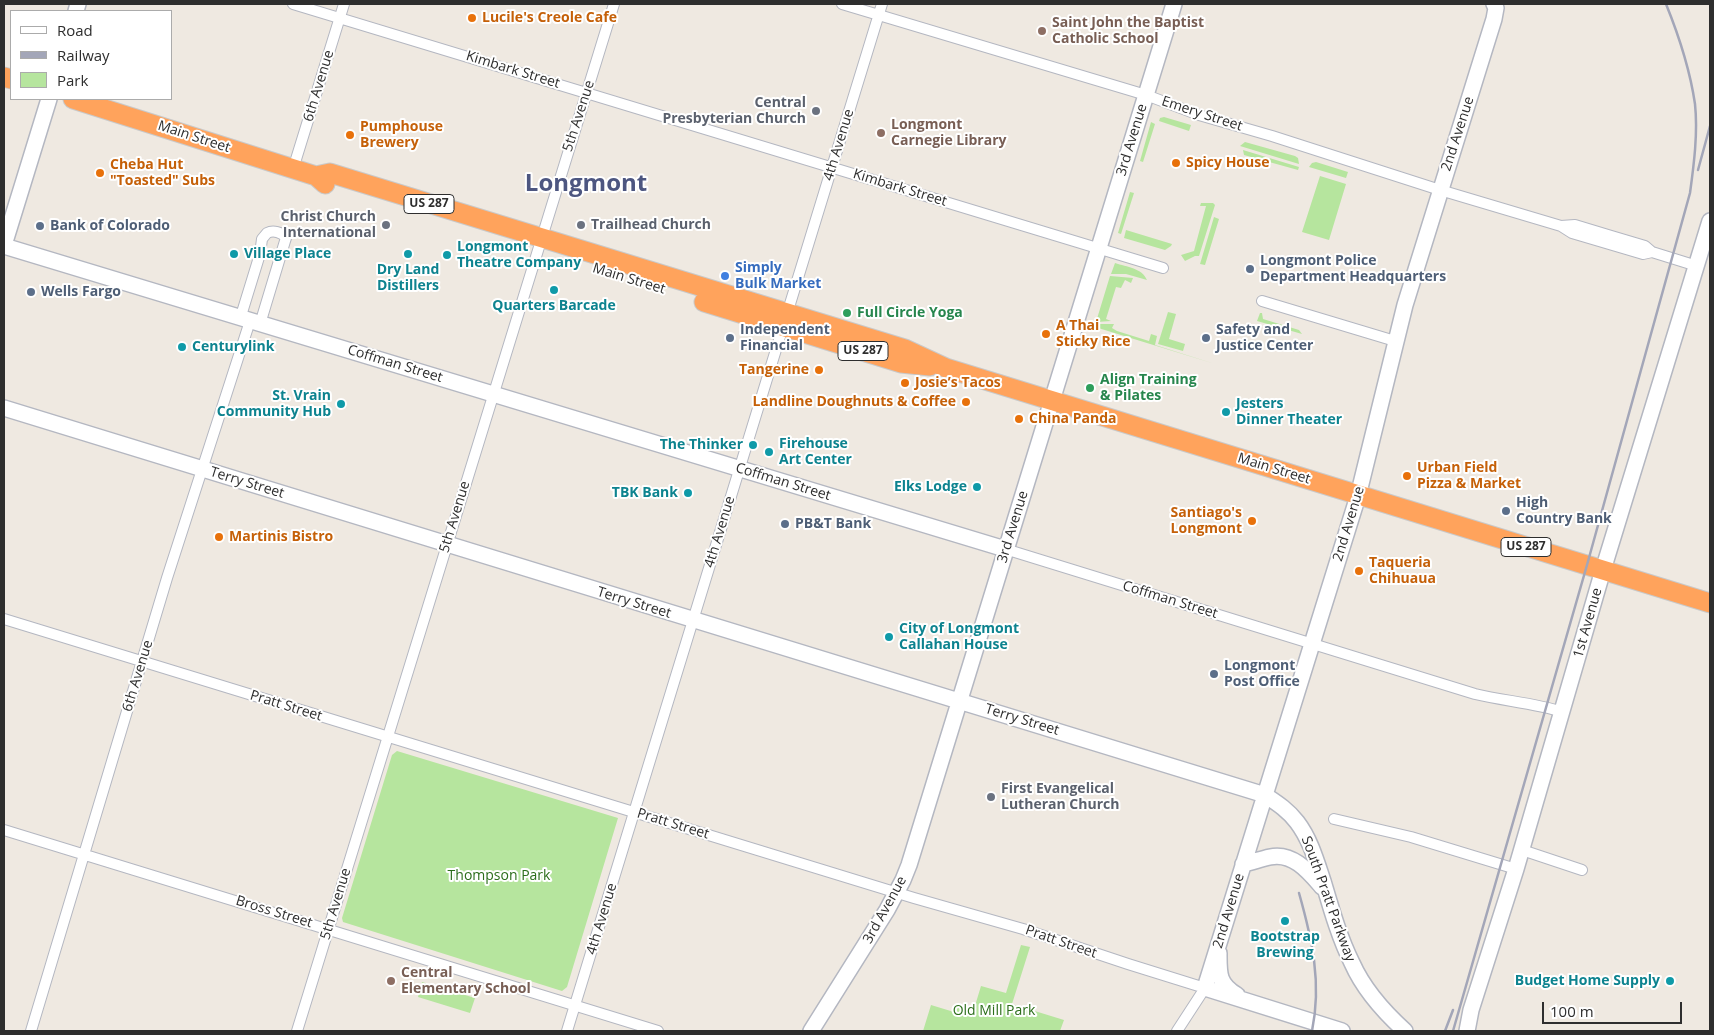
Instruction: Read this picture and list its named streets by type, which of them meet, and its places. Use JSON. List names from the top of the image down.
{
  "streets": {
    "highway": ["Main Street", "US 287"],
    "street": [
      "Kimbark Street",
      "6th Avenue",
      "Emery Street",
      "5th Avenue",
      "2nd Avenue",
      "3rd Avenue",
      "4th Avenue",
      "Coffman Street",
      "Terry Street",
      "1st Avenue",
      "Pratt Street",
      "South Pratt Parkway",
      "Bross Street"
    ]
  },
  "crossings": [
    ["Kimbark Street", "6th Avenue"],
    ["Kimbark Street", "5th Avenue"],
    ["Kimbark Street", "3rd Avenue"],
    ["Kimbark Street", "4th Avenue"],
    ["6th Avenue", "Main Street"],
    ["6th Avenue", "Coffman Street"],
    ["6th Avenue", "Terry Street"],
    ["6th Avenue", "Pratt Street"],
    ["6th Avenue", "Bross Street"],
    ["Emery Street", "2nd Avenue"],
    ["Emery Street", "3rd Avenue"],
    ["Emery Street", "4th Avenue"],
    ["Emery Street", "1st Avenue"],
    ["5th Avenue", "Main Street"],
    ["5th Avenue", "Coffman Street"],
    ["5th Avenue", "Terry Street"],
    ["5th Avenue", "Pratt Street"],
    ["5th Avenue", "Bross Street"],
    ["2nd Avenue", "Main Street"],
    ["2nd Avenue", "Coffman Street"],
    ["2nd Avenue", "Terry Street"],
    ["2nd Avenue", "Pratt Street"],
    ["2nd Avenue", "South Pratt Parkway"],
    ["Main Street", "3rd Avenue"],
    ["Main Street", "4th Avenue"],
    ["Main Street", "US 287"],
    ["Main Street", "1st Avenue"],
    ["3rd Avenue", "Coffman Street"],
    ["3rd Avenue", "Terry Street"],
    ["3rd Avenue", "Pratt Street"],
    ["4th Avenue", "Coffman Street"],
    ["4th Avenue", "Terry Street"],
    ["4th Avenue", "Pratt Street"],
    ["4th Avenue", "Bross Street"],
    ["US 287", "1st Avenue"],
    ["Coffman Street", "1st Avenue"],
    ["Terry Street", "South Pratt Parkway"]
  ],
  "districts": ["Longmont"],
  "parks": ["Thompson Park", "Old Mill Park"],
  "places": [
    "Lucile's Creole Cafe",
    "Saint John the Baptist Catholic School",
    "Central Presbyterian Church",
    "Longmont Carnegie Library",
    "Pumphouse Brewery",
    "Spicy House",
    "Cheba Hut \"Toasted\" Subs",
    "Christ Church International",
    "Trailhead Church",
    "Bank of Colorado",
    "Village Place",
    "Dry Land Distillers",
    "Longmont Theatre Company",
    "Longmont Police Department Headquarters",
    "Simply Bulk Market",
    "Quarters Barcade",
    "Wells Fargo",
    "Full Circle Yoga",
    "A Thai Sticky Rice",
    "Independent Financial",
    "Safety and Justice Center",
    "Centurylink",
    "Tangerine",
    "Josie’s Tacos",
    "Align Training & Pilates",
    "Landline Doughnuts & Coffee",
    "St. Vrain Community Hub",
    "Jesters Dinner Theater",
    "China Panda",
    "The Thinker",
    "Firehouse Art Center",
    "Urban Field Pizza & Market",
    "Elks Lodge",
    "TBK Bank",
    "High Country Bank",
    "Santiago's Longmont",
    "PB&T Bank",
    "Martinis Bistro",
    "Taqueria Chihuaua",
    "City of Longmont Callahan House",
    "Longmont Post Office",
    "First Evangelical Lutheran Church",
    "Bootstrap Brewing",
    "Central Elementary School",
    "Budget Home Supply"
  ],
  "legend": ["Road", "Railway", "Park"],
  "scale_bar": "100 m"
}
